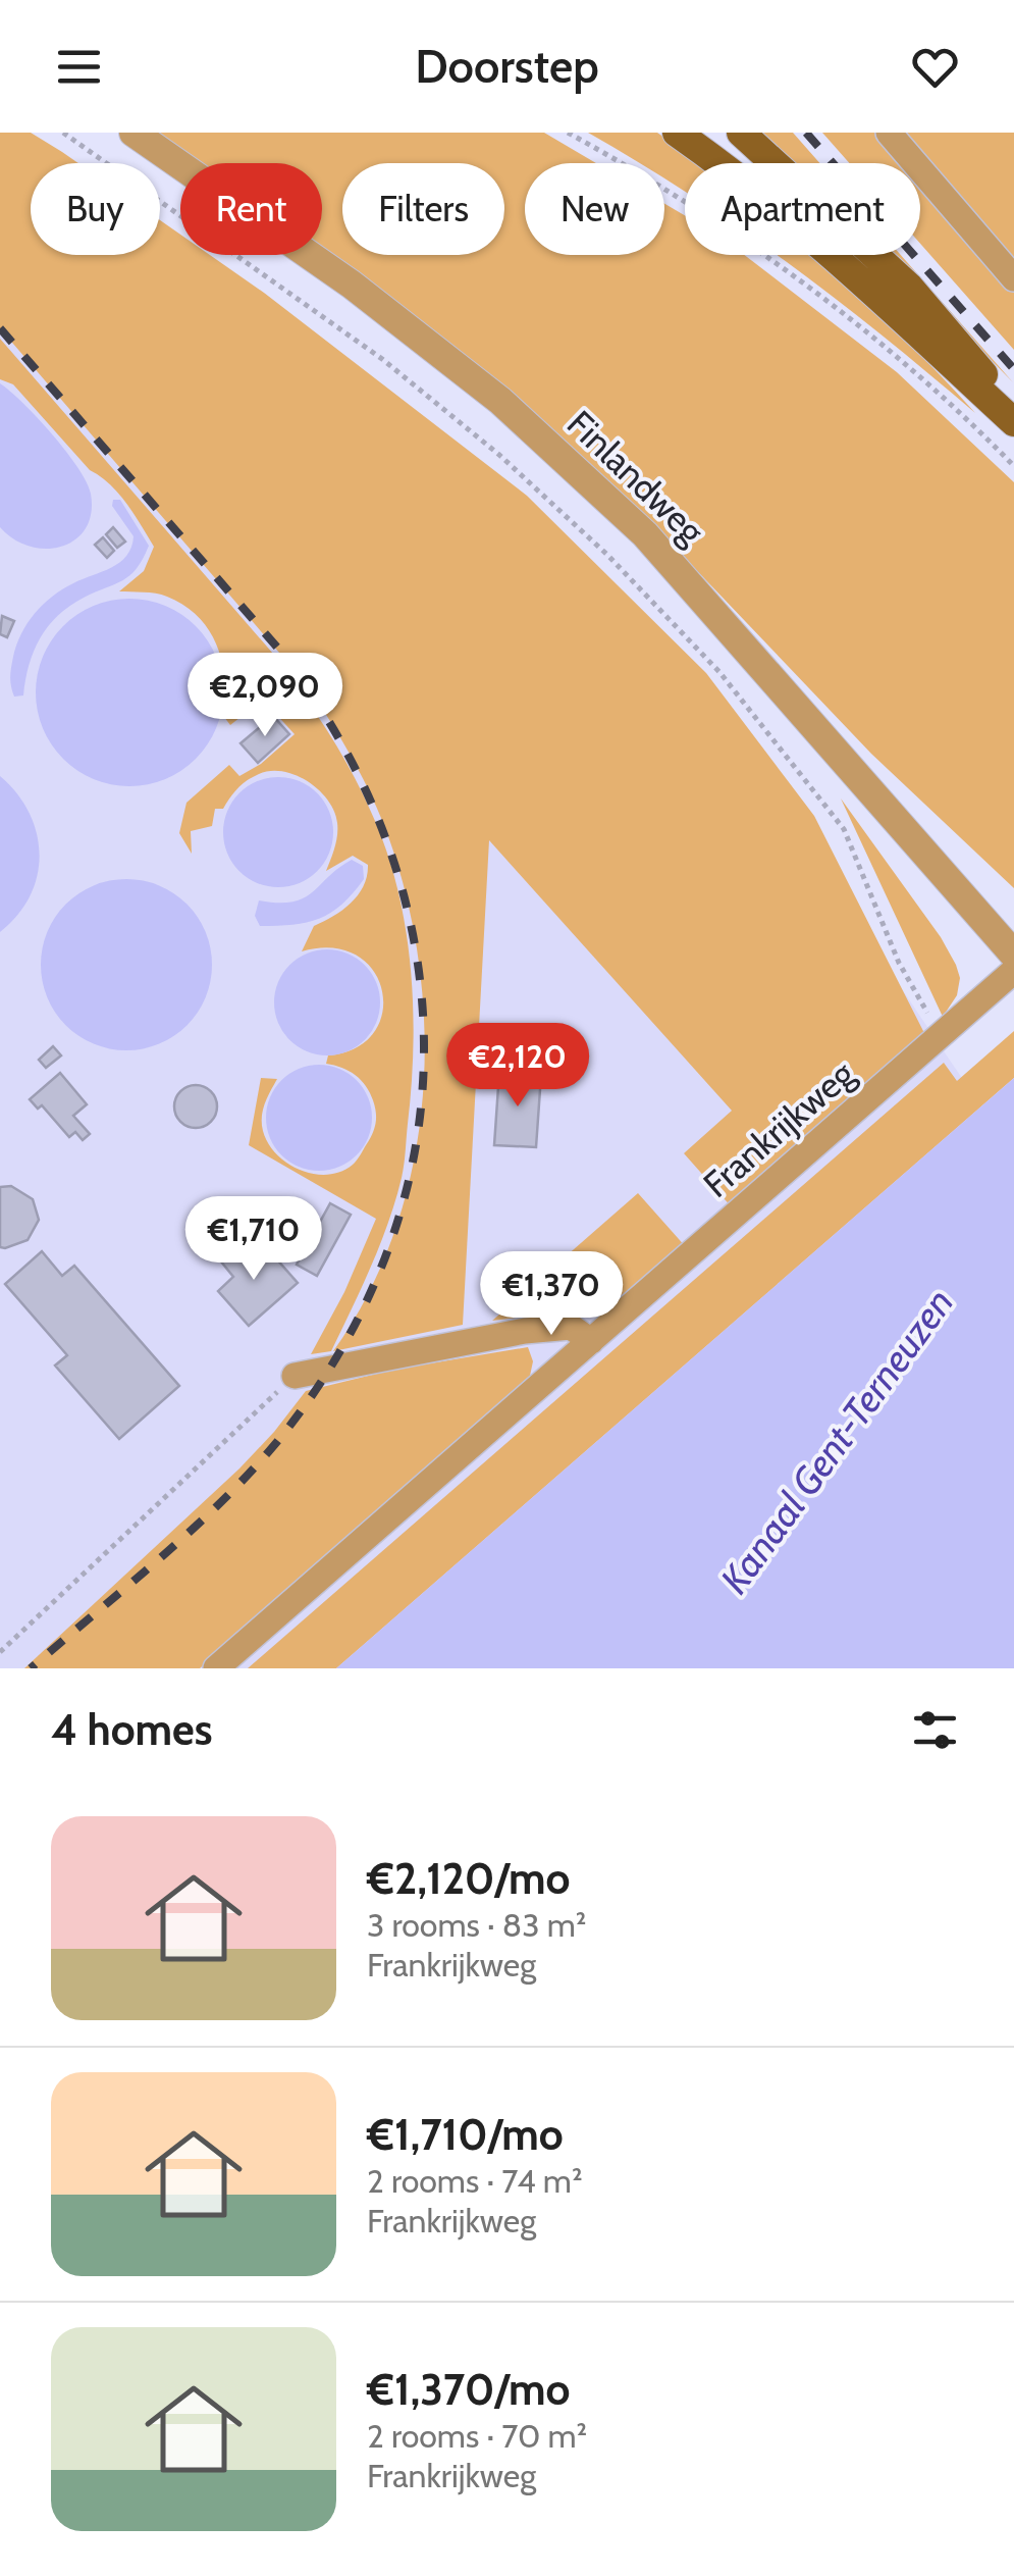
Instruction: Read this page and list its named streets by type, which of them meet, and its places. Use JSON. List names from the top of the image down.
{
  "streets": {
    "street": ["Finlandweg", "Frankrijkweg"]
  },
  "water": ["Kanaal Gent-Terneuzen"],
  "page": {
    "header": "Doorstep",
    "chip": [
      "Buy",
      "Rent",
      "Filters",
      "New",
      "Apartment"
    ],
    "price": [
      "€2,090",
      "€2,120",
      "€1,710",
      "€1,370"
    ],
    "heading": "4 homes",
    "list": [
      {
        "name": "€2,120/mo",
        "note": "3 rooms · 83 m² · Frankrijkweg"
      },
      {
        "name": "€1,710/mo",
        "note": "2 rooms · 74 m² · Frankrijkweg"
      },
      {
        "name": "€1,370/mo",
        "note": "2 rooms · 70 m² · Frankrijkweg"
      }
    ]
  }
}
